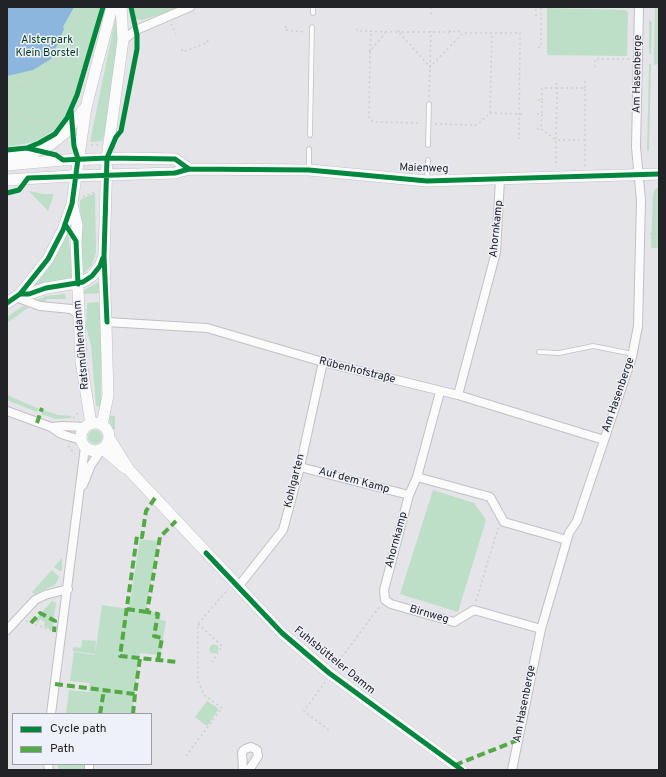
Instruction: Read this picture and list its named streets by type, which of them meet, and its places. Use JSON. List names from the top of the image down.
{
  "streets": {
    "street": [
      "Am Hasenberge",
      "Maienweg",
      "Ahornkamp",
      "Ratsmühlendamm",
      "Rübenhofstraße",
      "Kohlgarten",
      "Auf dem Kamp",
      "Birnweg",
      "Fuhlsbütteler Damm"
    ]
  },
  "crossings": [
    ["Am Hasenberge", "Maienweg"],
    ["Am Hasenberge", "Rübenhofstraße"],
    ["Maienweg", "Ahornkamp"],
    ["Maienweg", "Ratsmühlendamm"],
    ["Ahornkamp", "Rübenhofstraße"],
    ["Ahornkamp", "Auf dem Kamp"],
    ["Ahornkamp", "Birnweg"],
    ["Ratsmühlendamm", "Rübenhofstraße"],
    ["Ratsmühlendamm", "Fuhlsbütteler Damm"],
    ["Rübenhofstraße", "Kohlgarten"],
    ["Kohlgarten", "Auf dem Kamp"],
    ["Kohlgarten", "Fuhlsbütteler Damm"]
  ],
  "parks": ["Alsterpark Klein Borstel"],
  "legend": ["Cycle path", "Path"]
}
